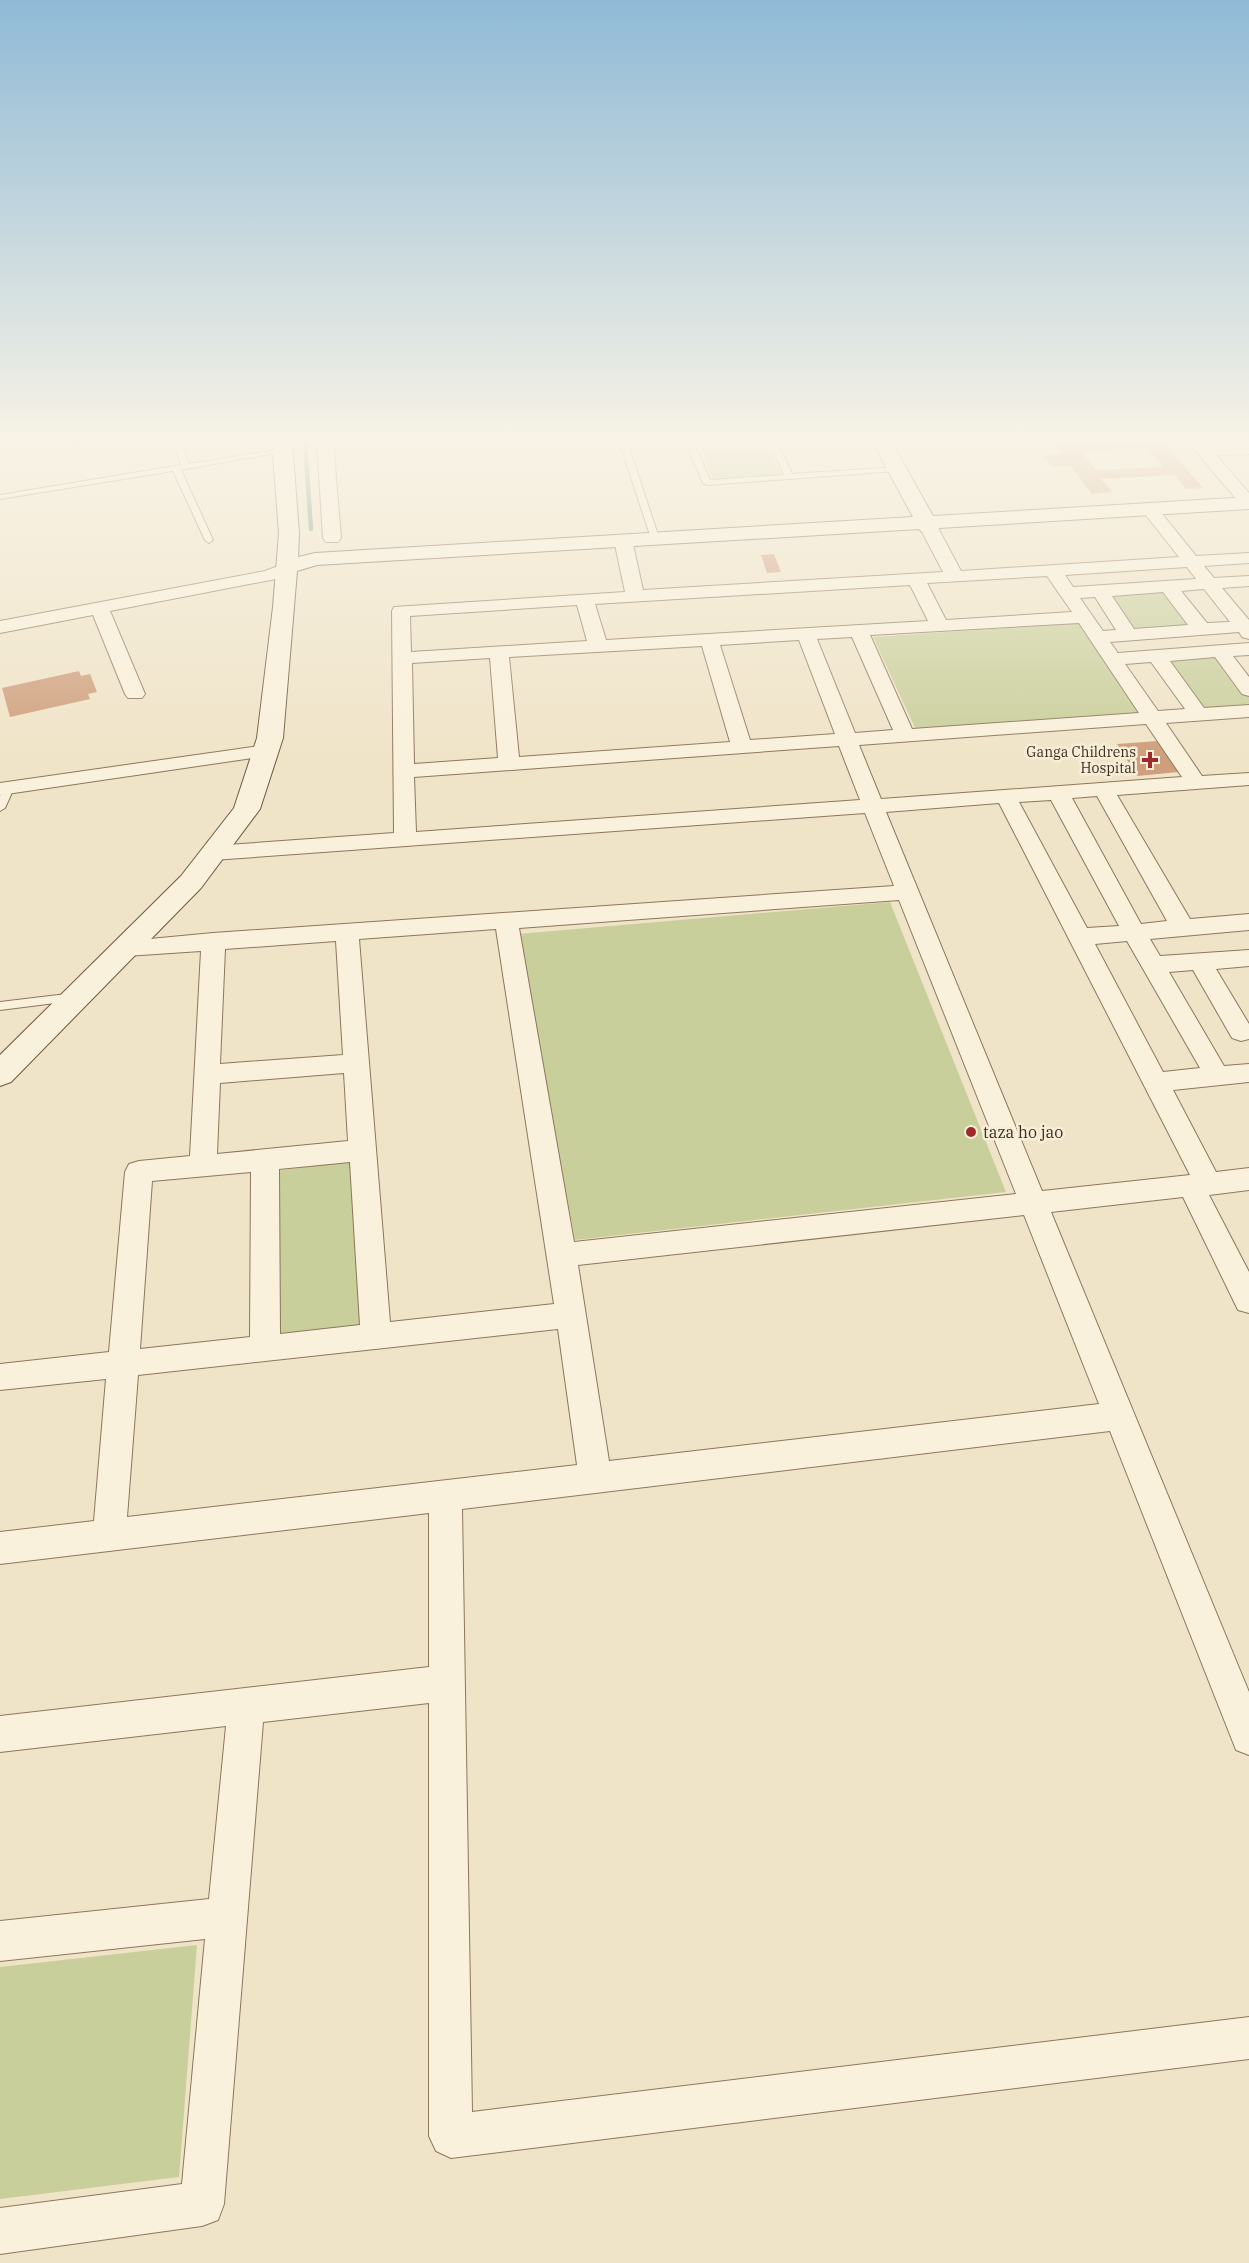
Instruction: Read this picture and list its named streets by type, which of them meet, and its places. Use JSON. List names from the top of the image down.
{
  "places": {
    "health": ["Ganga Childrens Hospital"],
    "other": ["taza ho jao"]
  }
}
